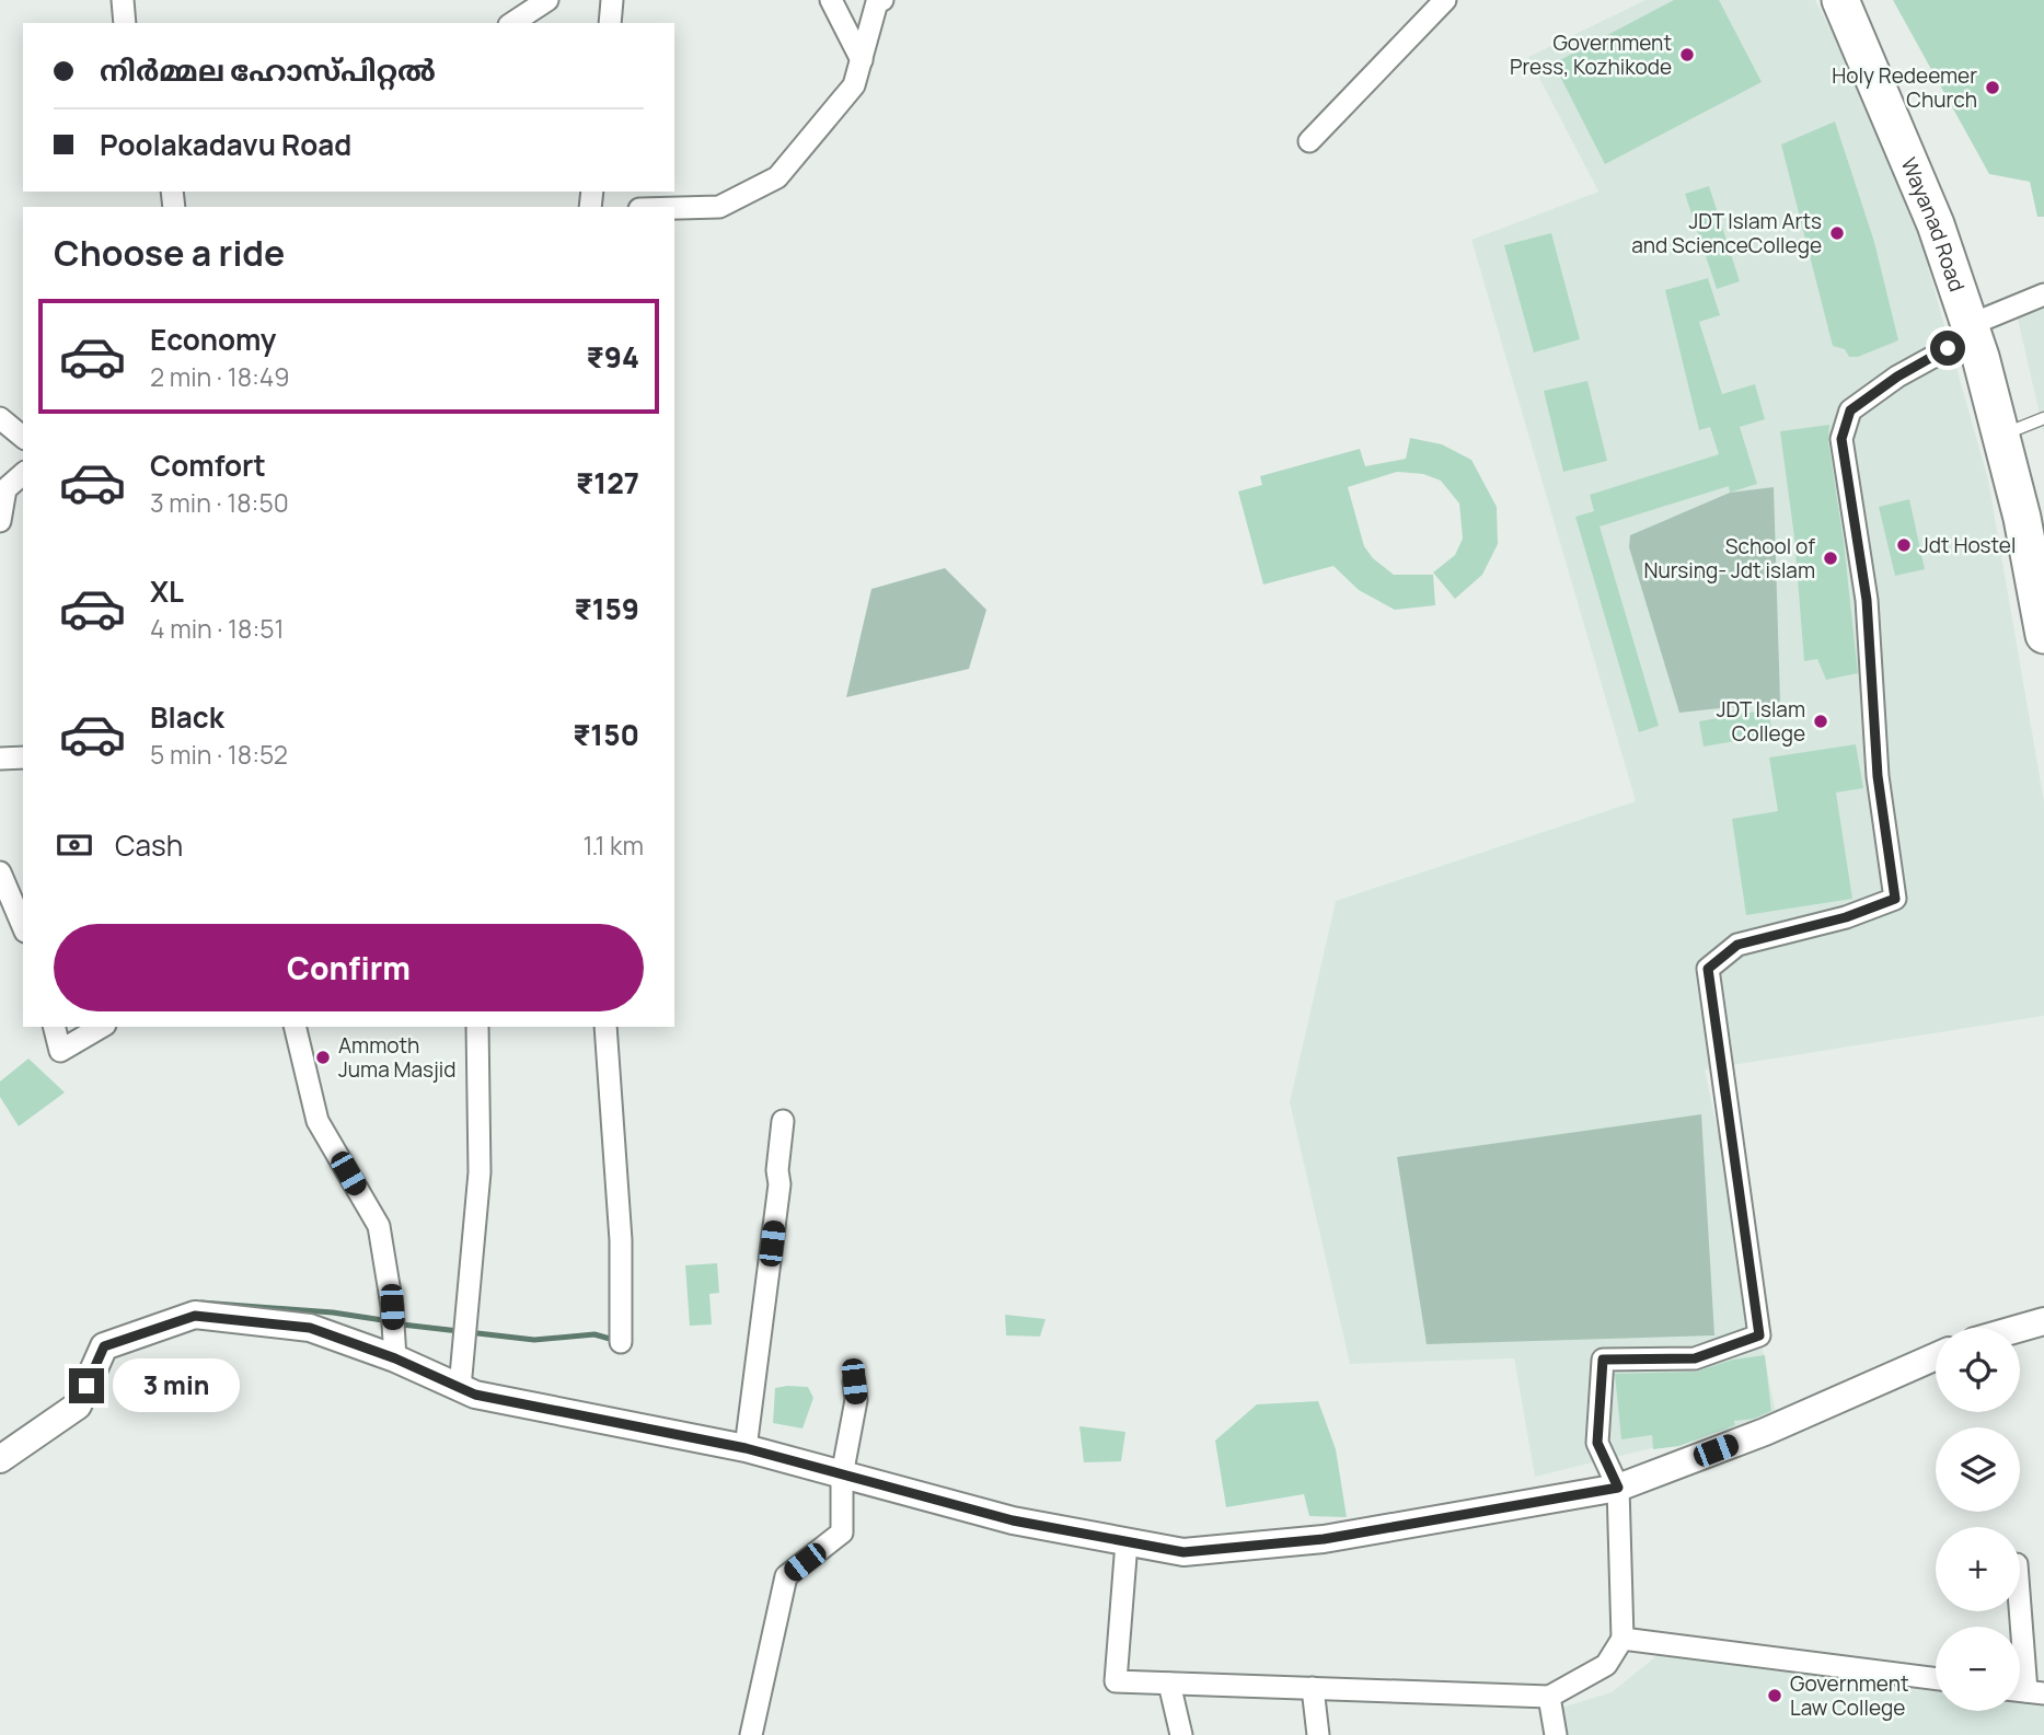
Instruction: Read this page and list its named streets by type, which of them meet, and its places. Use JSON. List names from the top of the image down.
{
  "streets": {
    "highway": ["Wayanad Road"]
  },
  "places": [
    "Government Press, Kozhikode",
    "Holy Redeemer Church",
    "JDT Islam Arts and ScienceCollege",
    "Jdt Hostel",
    "School of Nursing- Jdt islam",
    "JDT Islam College",
    "Ammoth Juma Masjid",
    "Government Law College"
  ],
  "page": {
    "banner": ["നിർമ്മല ഹോസ്പിറ്റൽ", "Poolakadavu Road"],
    "heading": "Choose a ride",
    "list": [
      {
        "name": "Economy",
        "note": "2 min · 18:49",
        "value": "₹94"
      },
      {
        "name": "Comfort",
        "note": "3 min · 18:50",
        "value": "₹127"
      },
      {
        "name": "XL",
        "note": "4 min · 18:51",
        "value": "₹159"
      },
      {
        "name": "Black",
        "note": "5 min · 18:52",
        "value": "₹150"
      }
    ],
    "pay": ["Cash", "1.1 km"],
    "buttons": "Confirm",
    "map_buttons": ["+", "−"],
    "bubble": "3 min"
  }
}
